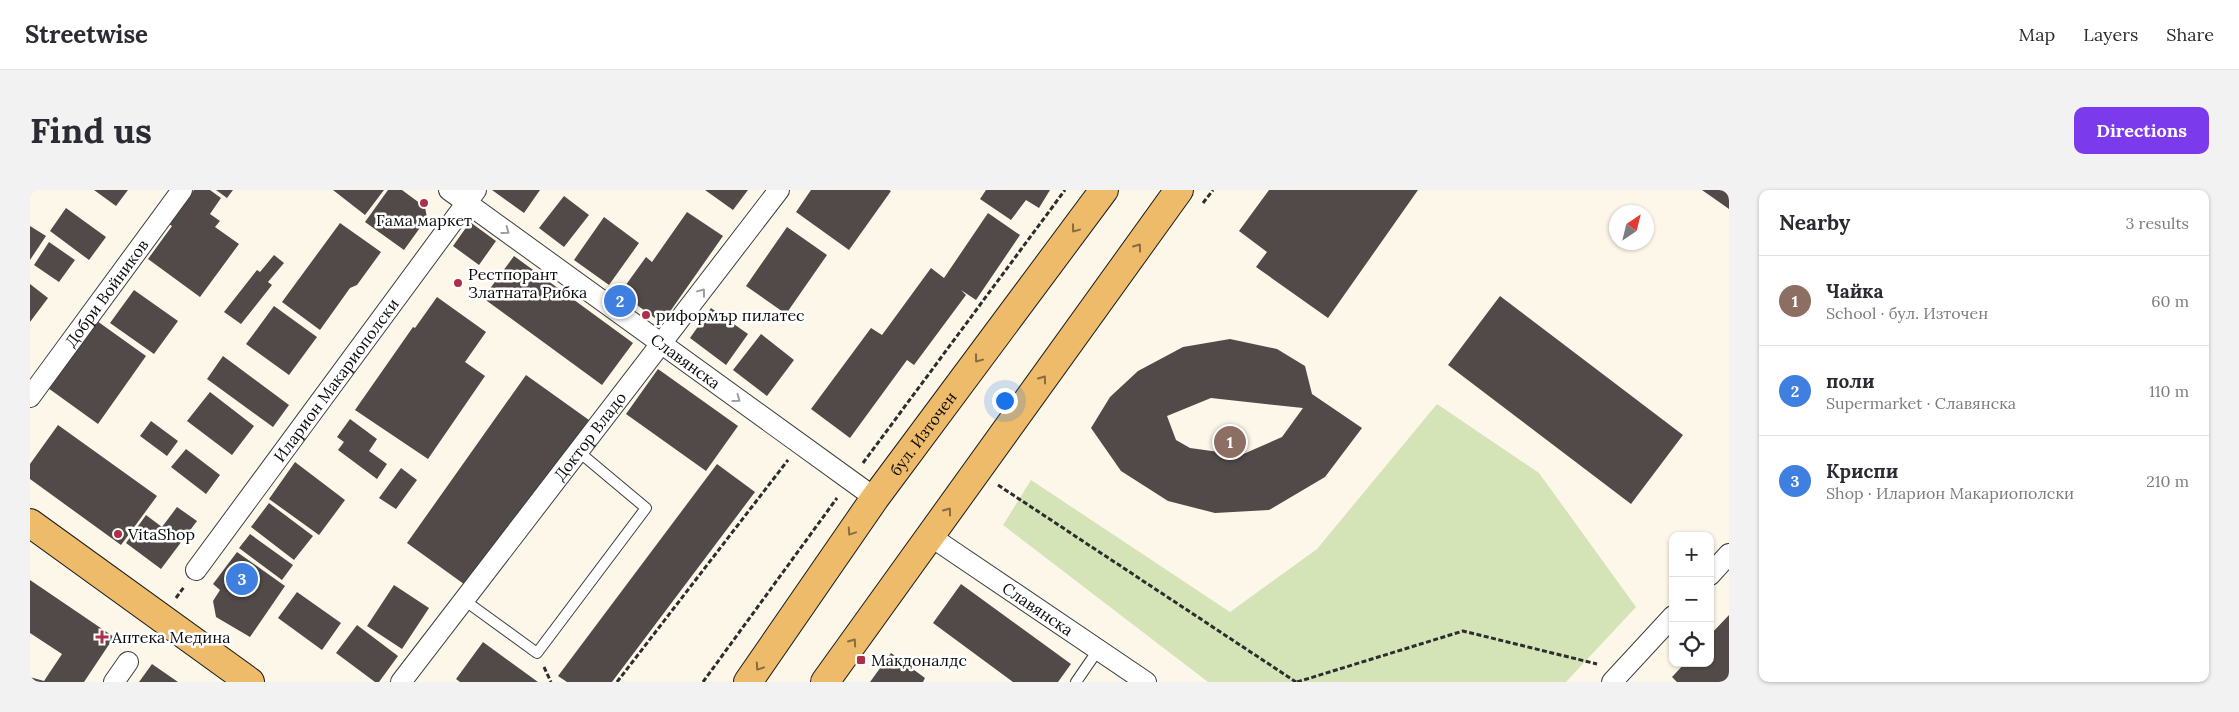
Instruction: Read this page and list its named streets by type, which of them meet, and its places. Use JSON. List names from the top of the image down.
{
  "streets": {
    "main road": ["бул. Източен"],
    "street": [
      "Добри Войников",
      "Славянска",
      "Иларион Макариополски",
      "Доктор Владо"
    ]
  },
  "crossings": [
    ["Славянска", "Иларион Макариополски"],
    ["Славянска", "бул. Източен"],
    ["Славянска", "Доктор Владо"]
  ],
  "one_way": ["Славянска"],
  "places": {
    "other": [
      "Гама маркет",
      "Рестпорант Златната Рибка",
      "риформър пилатес",
      "VitaShop"
    ],
    "health": ["Аптека Медина"],
    "transit": ["Макдоналдс"]
  },
  "north": "top right",
  "page": {
    "header": "Streetwise",
    "nav": ["Map", "Layers", "Share"],
    "buttons": "Directions",
    "title": "Find us",
    "heading": ["Nearby", "3 results"],
    "list": [
      {
        "mark": "1",
        "name": "Чайка",
        "note": "School · бул. Източен",
        "value": "60 m"
      },
      {
        "mark": "2",
        "name": "поли",
        "note": "Supermarket · Славянска",
        "value": "110 m"
      },
      {
        "mark": "3",
        "name": "Криспи",
        "note": "Shop · Иларион Макариополски",
        "value": "210 m"
      }
    ],
    "pins": ["2", "1", "3"],
    "map_buttons": ["+", "−"]
  }
}
